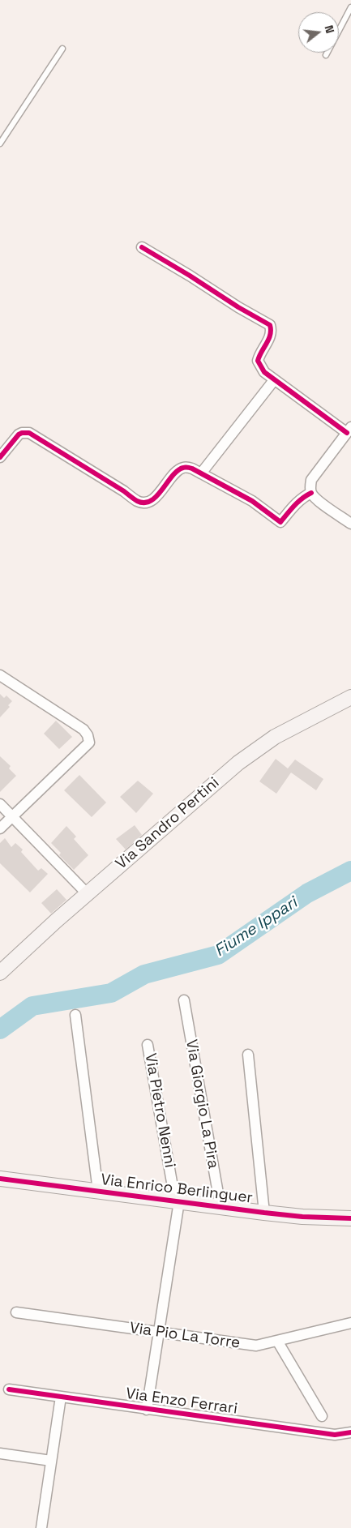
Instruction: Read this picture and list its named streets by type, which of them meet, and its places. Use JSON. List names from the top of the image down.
{
  "streets": {
    "main road": ["Via Sandro Pertini", "Via Enrico Berlinguer"],
    "street": [
      "Via Giorgio La Pira",
      "Via Pietro Nenni",
      "Via Pio La Torre",
      "Via Enzo Ferrari"
    ]
  },
  "crossings": [
    ["Via Giorgio La Pira", "Via Enrico Berlinguer"],
    ["Via Pietro Nenni", "Via Enrico Berlinguer"],
    ["Via Pietro Nenni", "Via Pio La Torre"],
    ["Via Pietro Nenni", "Via Enzo Ferrari"]
  ],
  "water": ["Fiume Ippari"],
  "north": "right"
}
